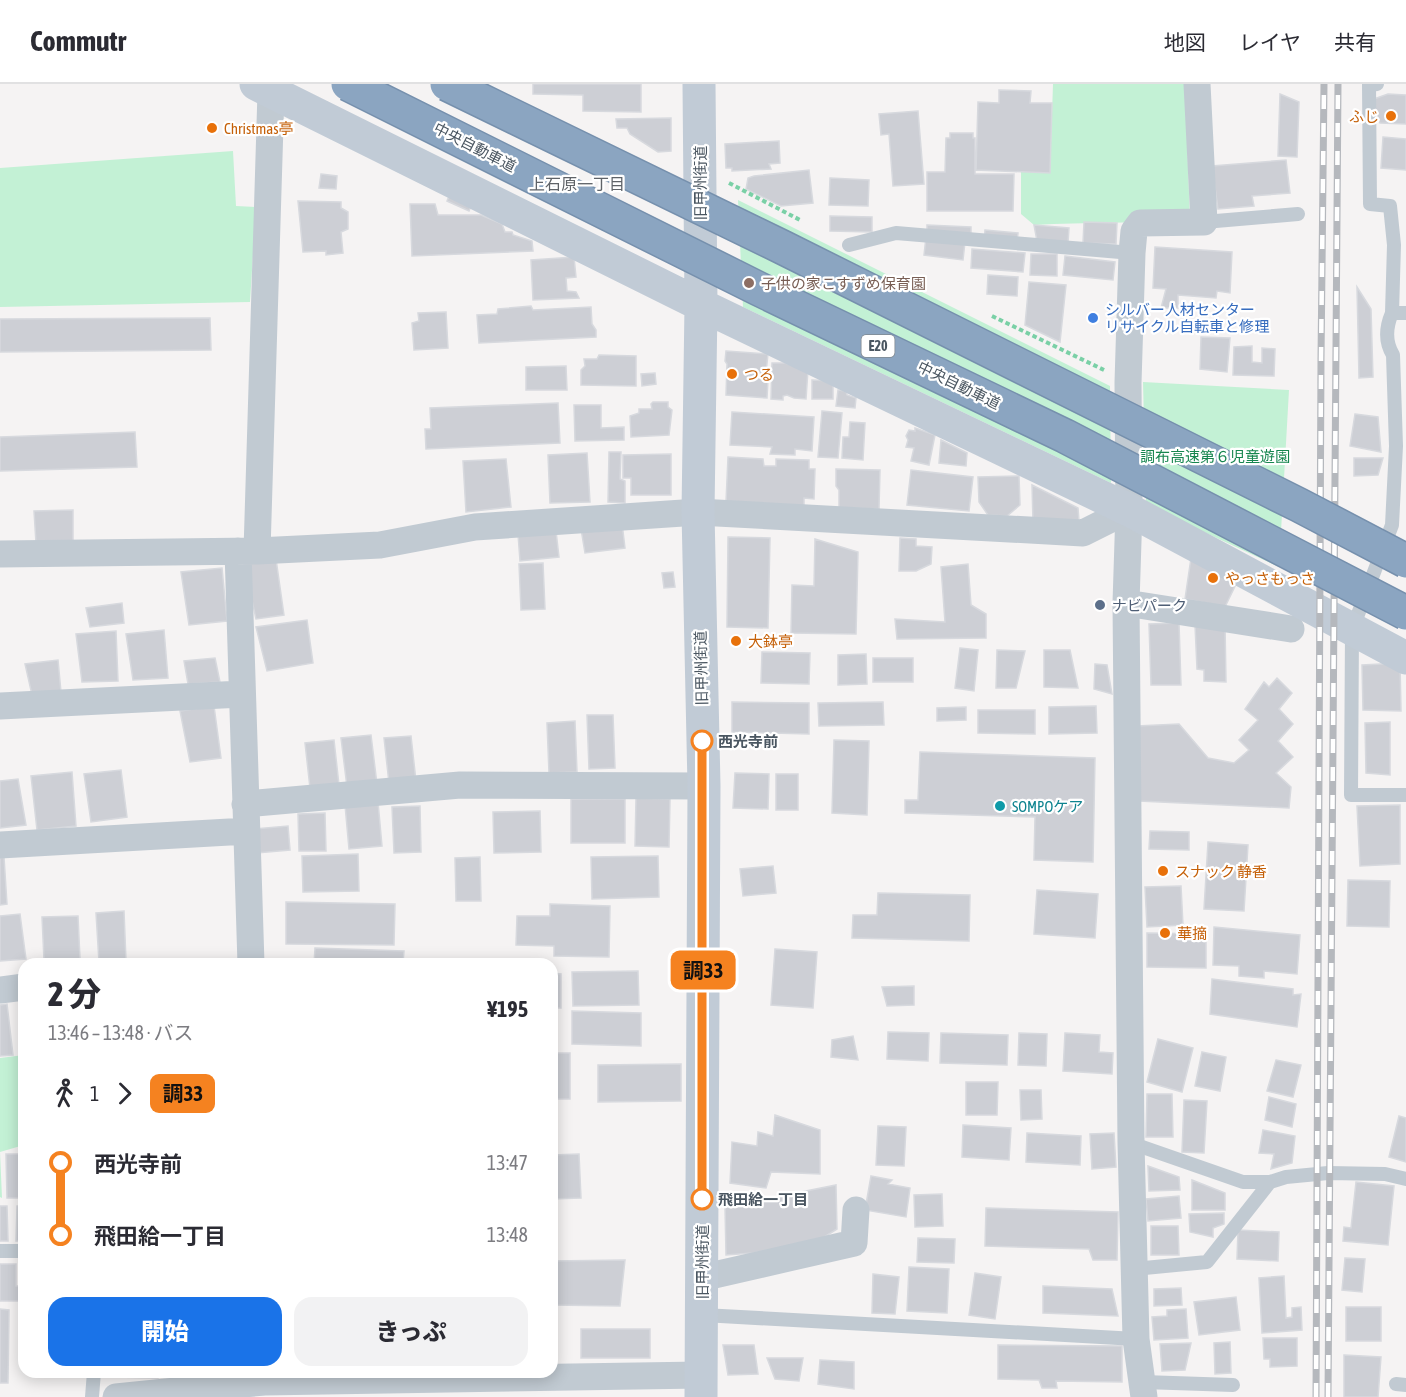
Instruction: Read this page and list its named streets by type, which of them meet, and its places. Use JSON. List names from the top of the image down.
{
  "streets": {
    "highway": ["中央自動車道", "E20"],
    "main road": ["旧甲州街道"]
  },
  "districts": ["上石原一丁目"],
  "parks": ["調布高速第６児童遊園"],
  "places": [
    "ふじ",
    "Christmas亭",
    "子供の家こすずめ保育園",
    "シルバー人材センター リサイクル自転車と修理",
    "つる",
    "やっさもっさ",
    "ナビパーク",
    "大鉢亭",
    "西光寺前",
    "SOMPOケア",
    "スナック 静香",
    "華摘",
    "飛田給一丁目"
  ],
  "lines": ["bus line 調33"],
  "page": {
    "header": "Commutr",
    "nav": ["地図", "レイヤ", "共有"],
    "on_map": "調33",
    "heading": ["2 分", "13:46 – 13:48 · バス", "¥195"],
    "legs": ["1", "調33"],
    "list": [
      {
        "name": "西光寺前",
        "value": "13:47"
      },
      {
        "name": "飛田給一丁目",
        "value": "13:48"
      }
    ],
    "buttons": ["開始", "きっぷ"]
  }
}
